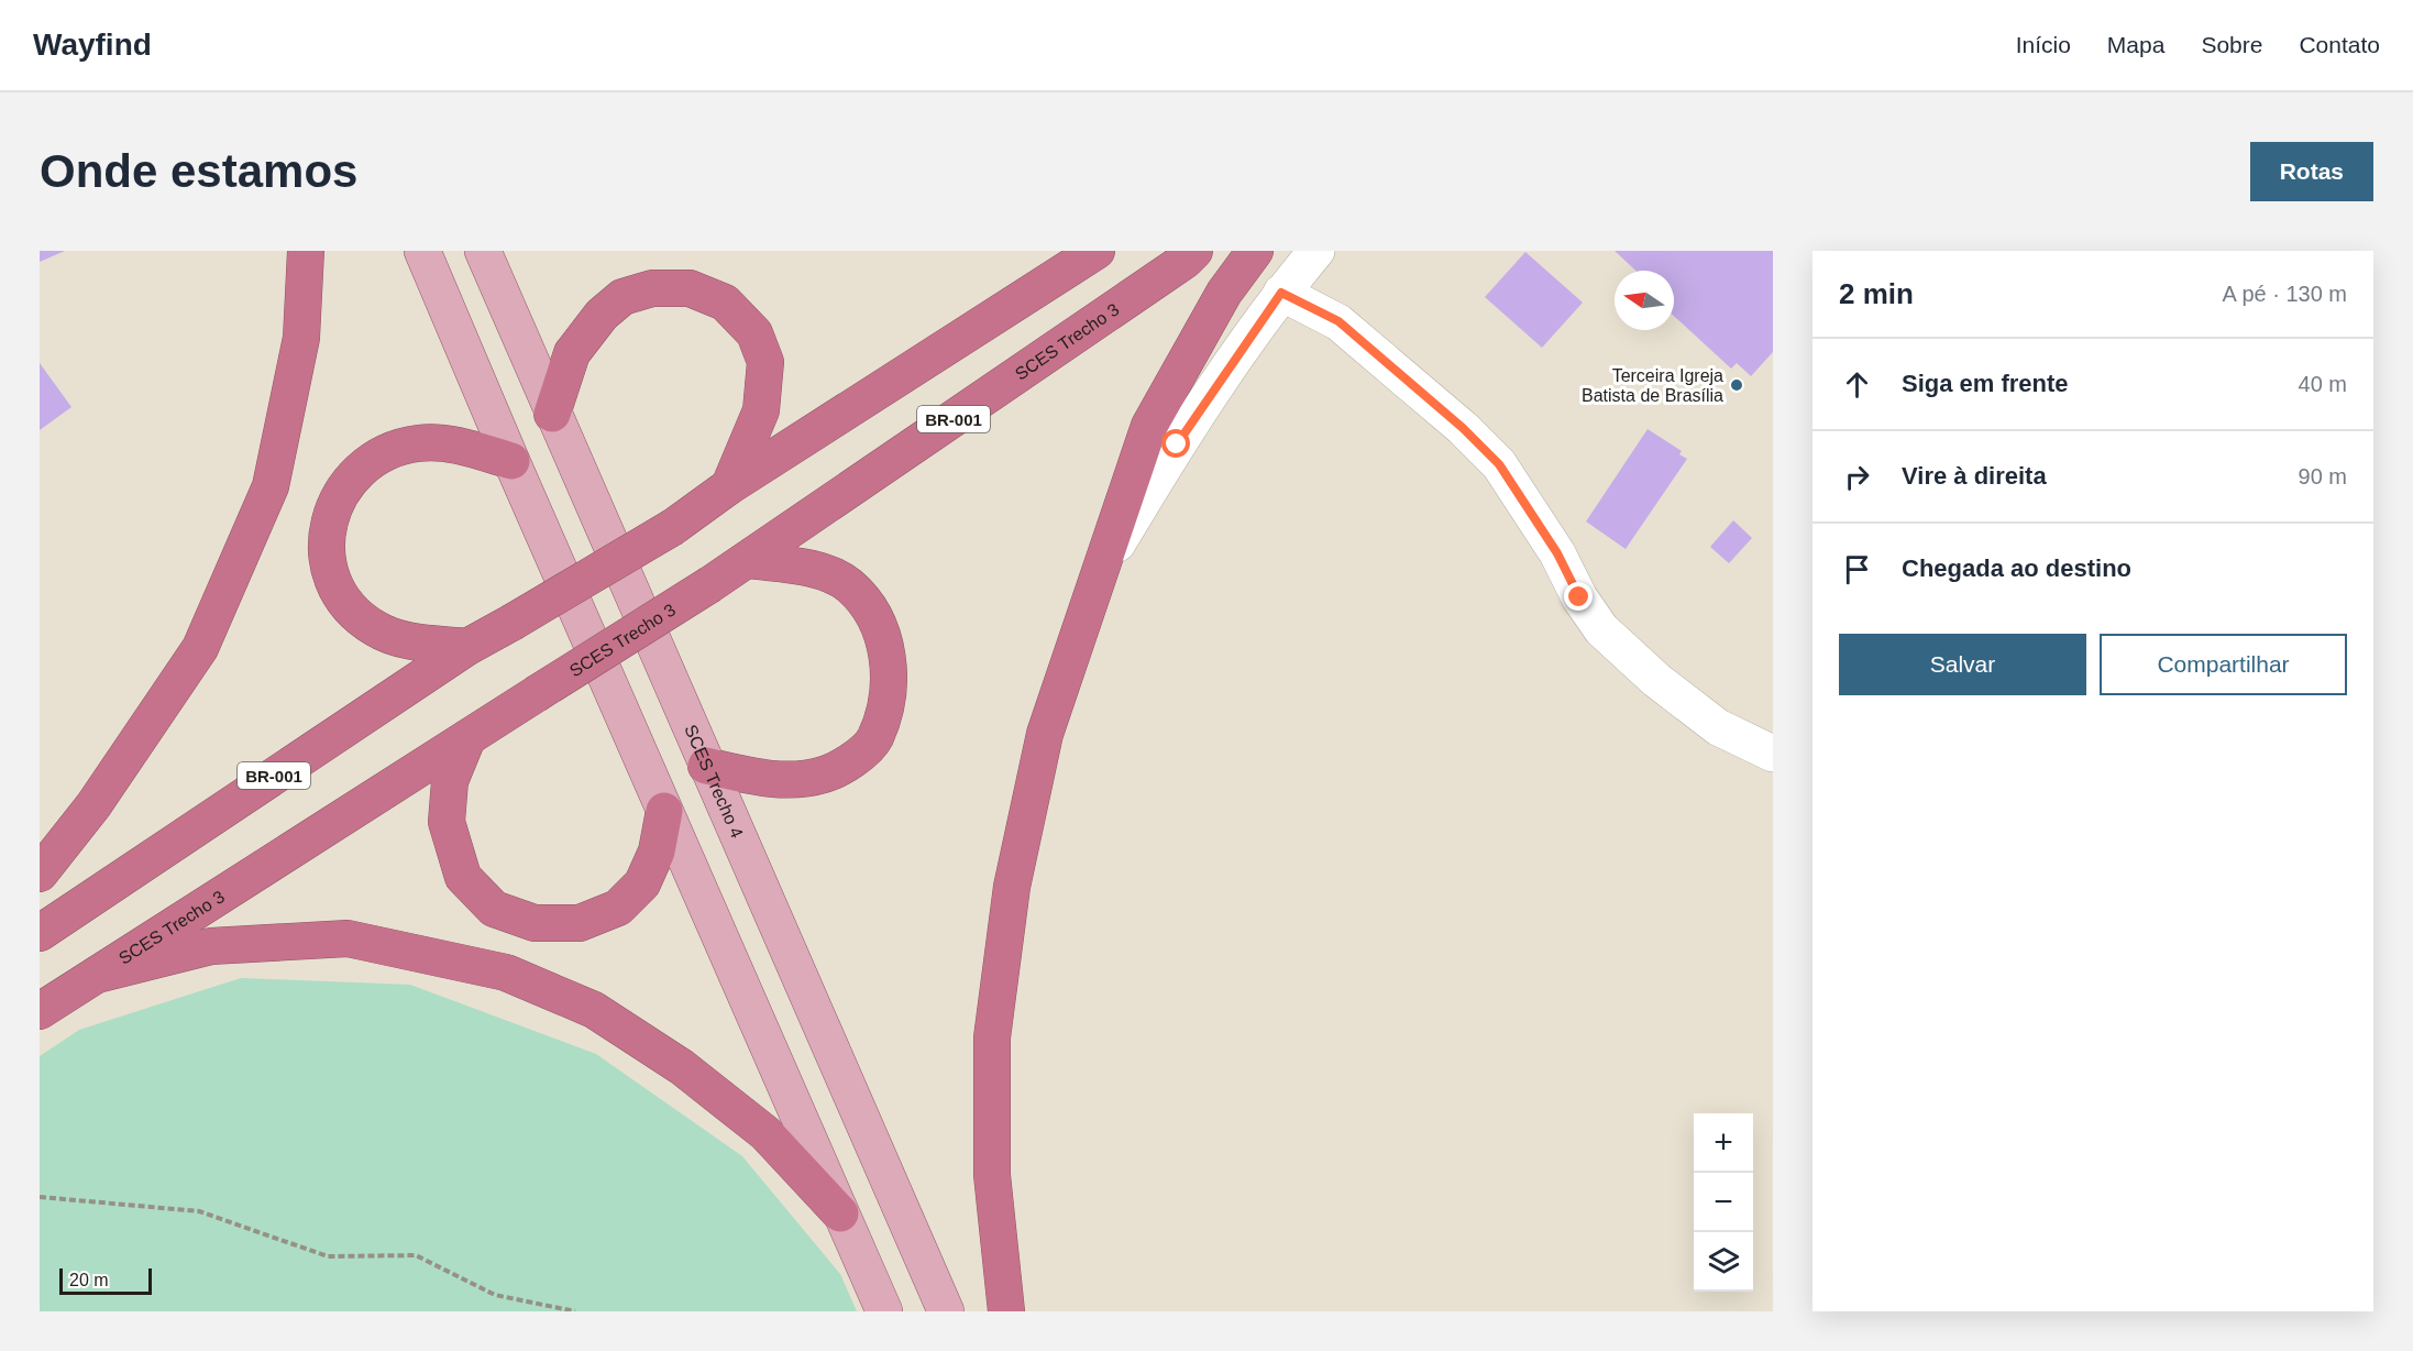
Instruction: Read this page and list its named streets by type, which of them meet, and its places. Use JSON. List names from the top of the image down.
{
  "streets": {
    "highway": ["SCES Trecho 3", "BR-001"],
    "main road": ["SCES Trecho 4"]
  },
  "places": ["Terceira Igreja Batista de Brasília"],
  "scale_bar": "20 m",
  "north": "left",
  "page": {
    "header": "Wayfind",
    "nav": [
      "Início",
      "Mapa",
      "Sobre",
      "Contato"
    ],
    "buttons": [
      "Rotas",
      ["Salvar", "Compartilhar"]
    ],
    "title": "Onde estamos",
    "heading": ["2 min", "A pé · 130 m"],
    "list": [
      ["Siga em frente", "40 m"],
      ["Vire à direita", "90 m"],
      "Chegada ao destino"
    ],
    "map_buttons": ["+", "−"],
    "scale": "20 m"
  }
}
